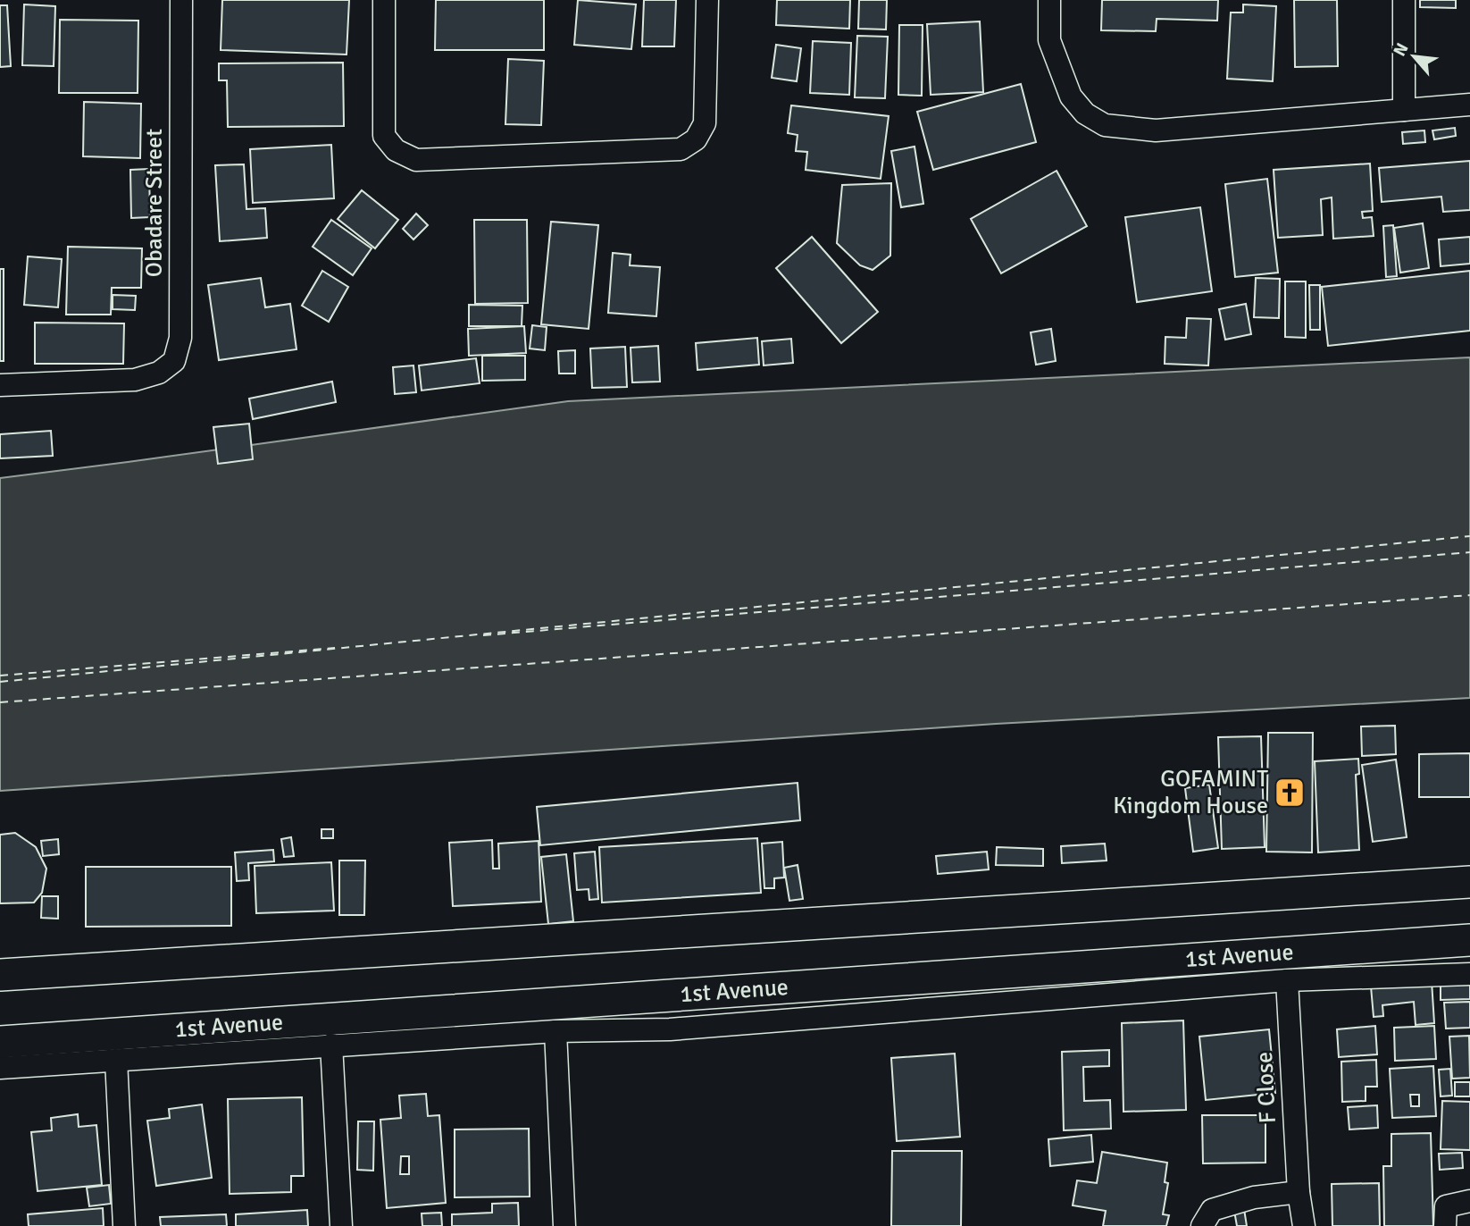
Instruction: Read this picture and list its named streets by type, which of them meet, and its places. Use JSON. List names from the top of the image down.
{
  "streets": {
    "main road": ["1st Avenue"],
    "street": ["Obadare Street", "F Close"]
  },
  "places": {
    "church": ["GOFAMINT Kingdom House"]
  },
  "north": "top left"
}
